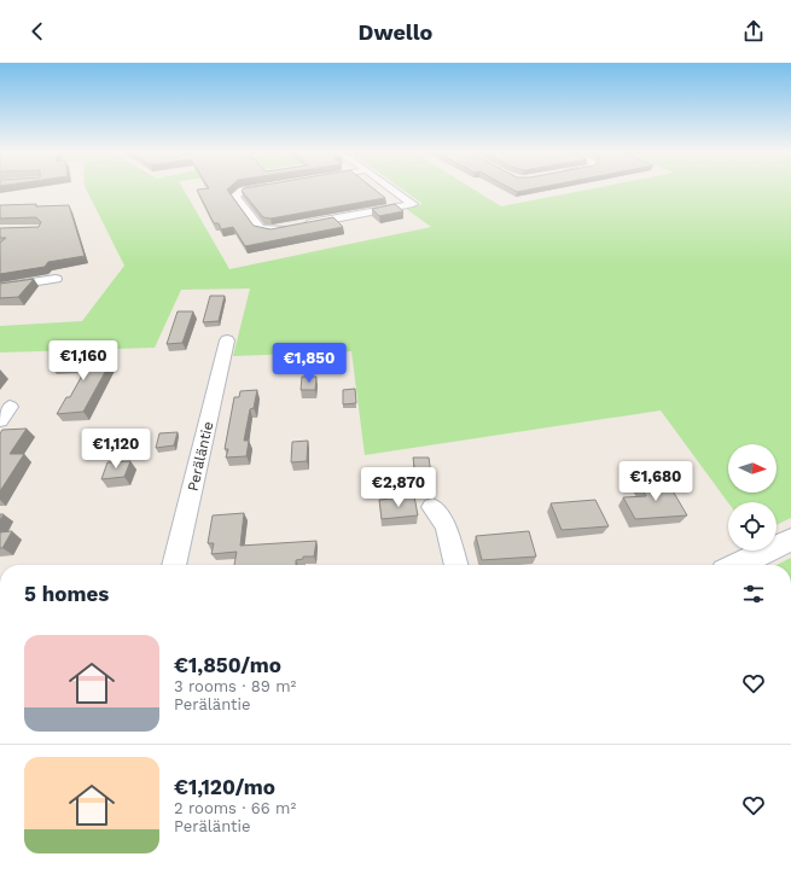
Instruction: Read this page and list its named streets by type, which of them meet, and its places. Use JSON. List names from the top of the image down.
{
  "streets": {
    "street": ["Peräläntie"]
  },
  "north": "right",
  "page": {
    "header": "Dwello",
    "price": [
      "€1,160",
      "€1,850",
      "€1,120",
      "€1,680",
      "€2,870"
    ],
    "heading": "5 homes",
    "list": [
      {
        "name": "€1,850/mo",
        "note": "3 rooms · 89 m² · Peräläntie"
      },
      {
        "name": "€1,120/mo",
        "note": "2 rooms · 66 m² · Peräläntie"
      }
    ]
  }
}
